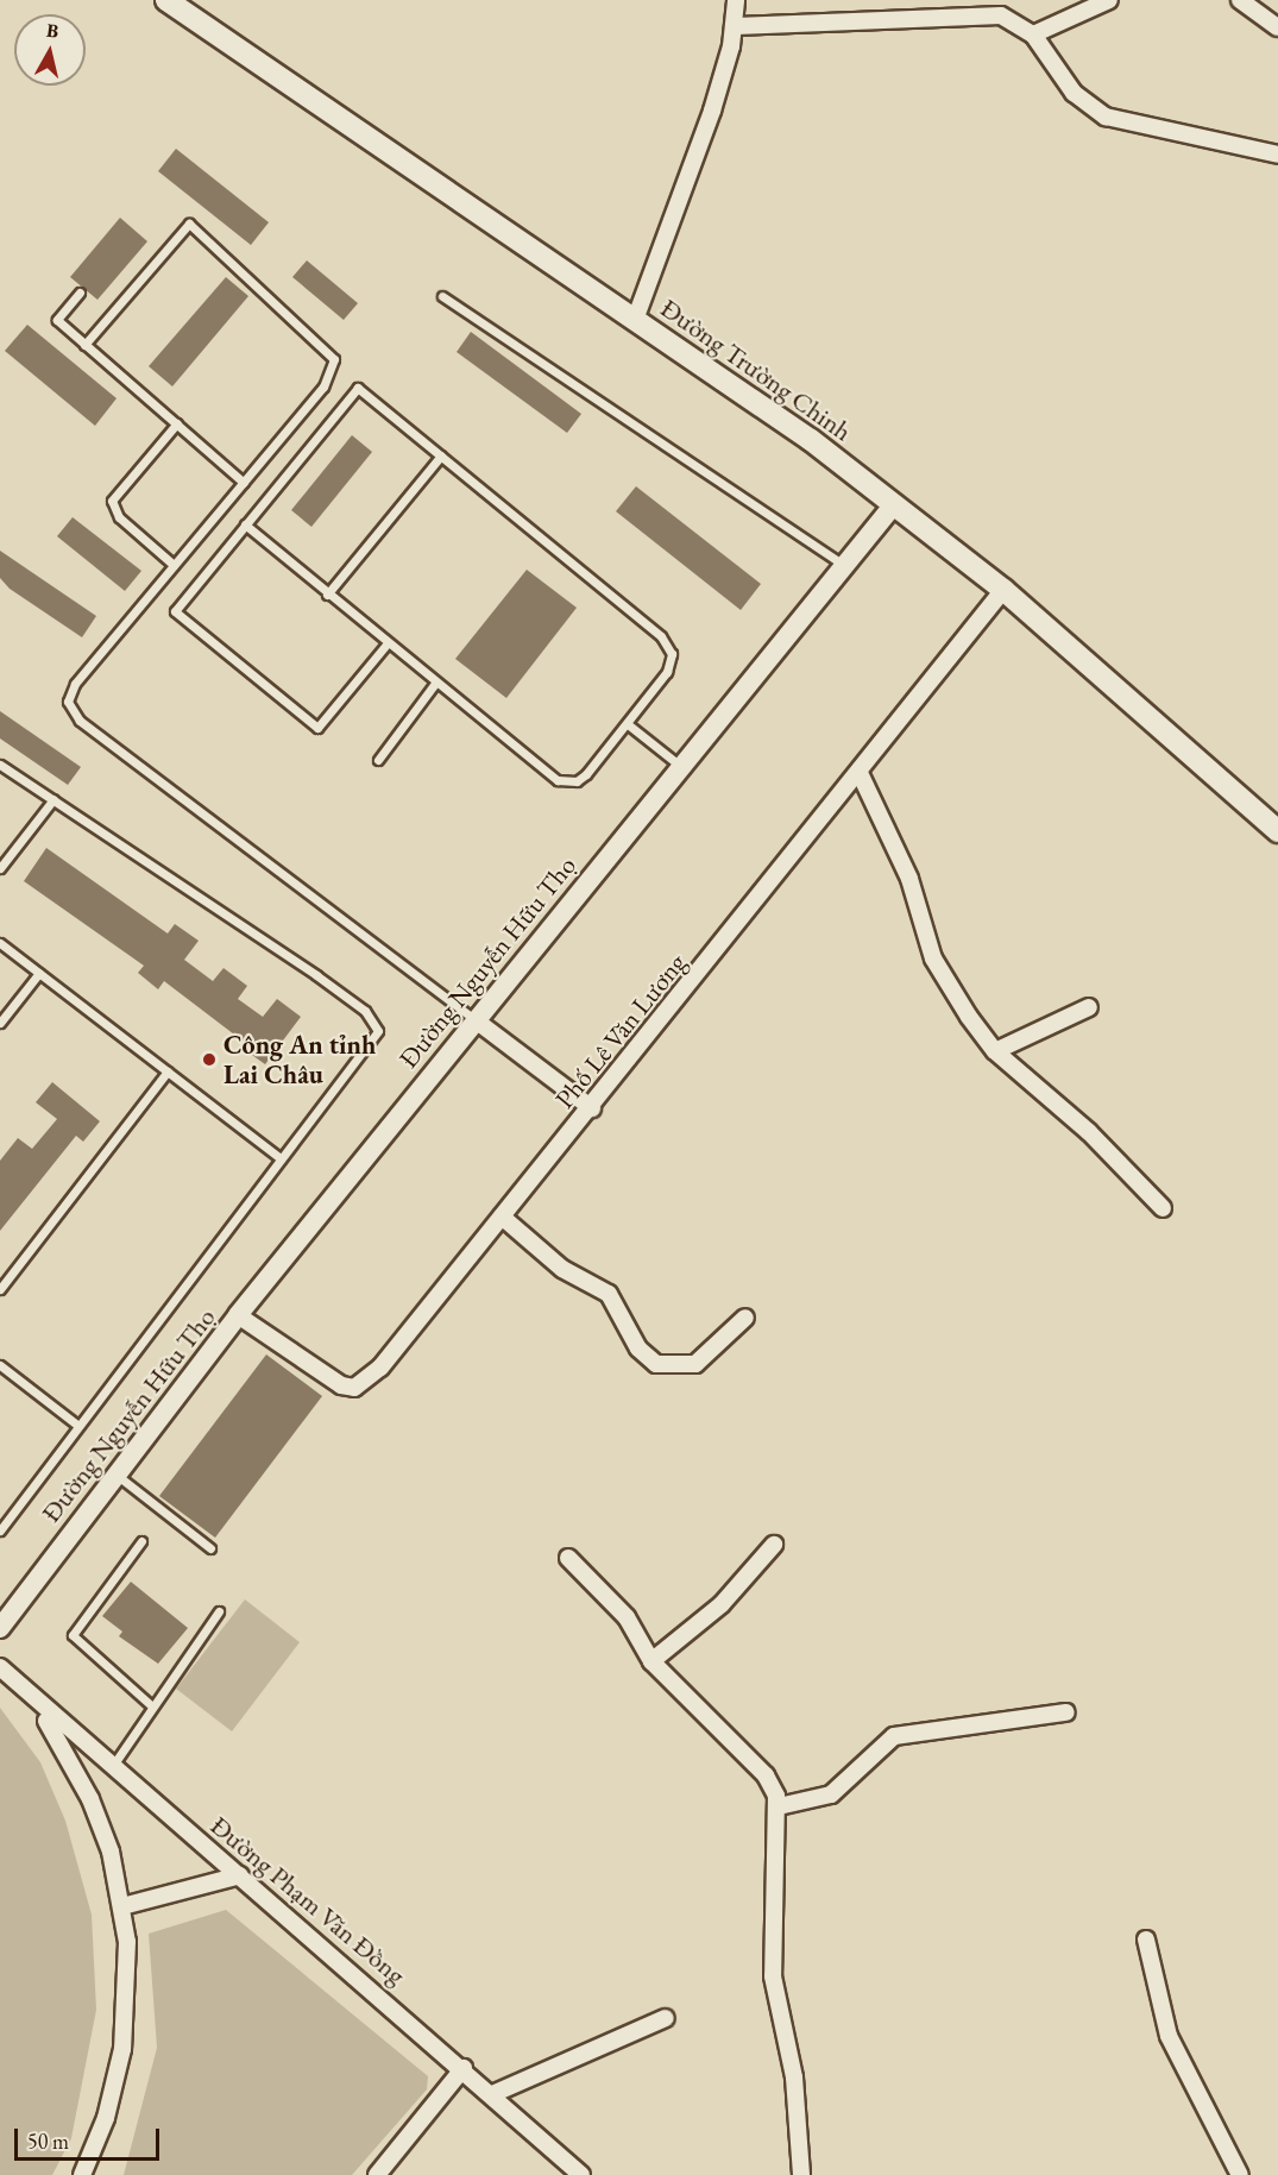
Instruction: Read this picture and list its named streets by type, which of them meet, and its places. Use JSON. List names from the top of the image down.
{
  "streets": {
    "main road": ["Đường Trường Chinh"],
    "street": ["Đường Nguyễn Hữu Thọ", "Phố Lê Văn Lương", "Đường Phạm Văn Đồng"]
  },
  "crossings": [
    ["Đường Trường Chinh", "Đường Nguyễn Hữu Thọ"],
    ["Đường Trường Chinh", "Phố Lê Văn Lương"],
    ["Đường Nguyễn Hữu Thọ", "Phố Lê Văn Lương"]
  ],
  "places": ["Công An tỉnh Lai Châu"],
  "scale_bar": "50 m",
  "north": "top"
}
